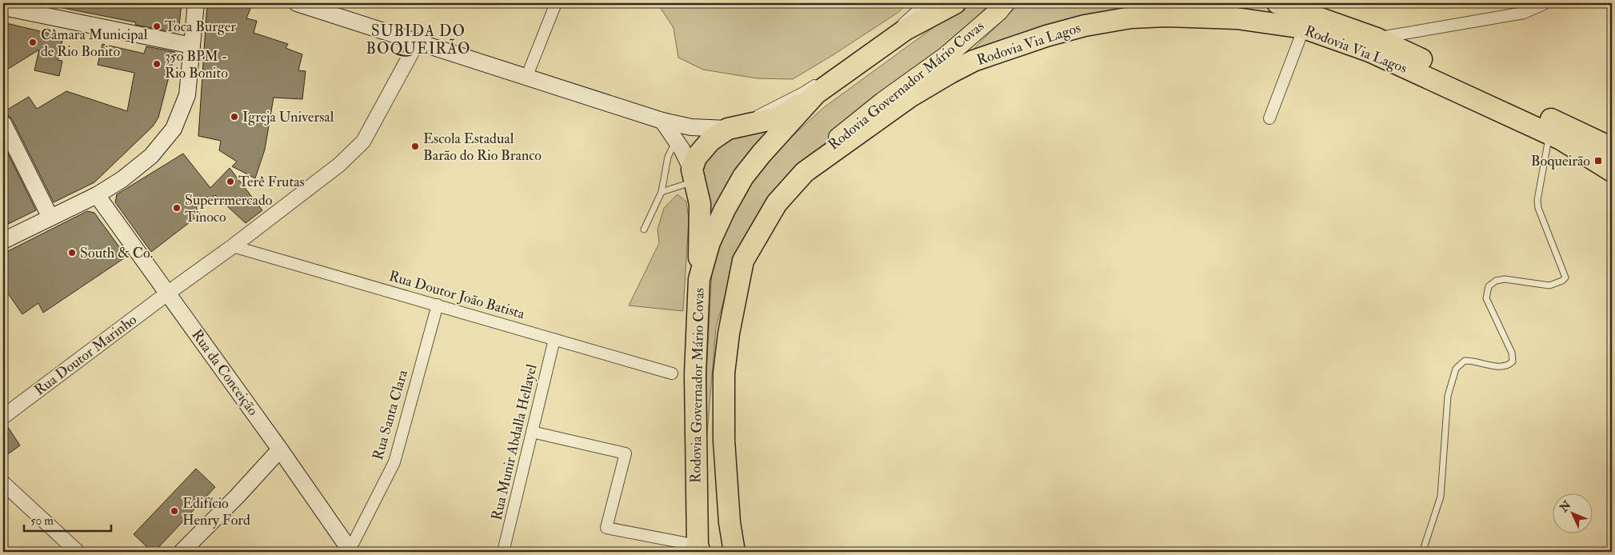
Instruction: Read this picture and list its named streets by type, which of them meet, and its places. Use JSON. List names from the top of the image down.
{
  "streets": {
    "highway": ["Rodovia Via Lagos", "Rodovia Governador Mário Covas"],
    "main road": ["Rua da Conceição"],
    "street": [
      "Rua Doutor João Batista",
      "Rua Doutor Marinho",
      "Rua Santa Clara",
      "Rua Munir Abdalla Hellayel"
    ]
  },
  "crossings": [
    ["Rodovia Via Lagos", "Rodovia Governador Mário Covas"],
    ["Rua Doutor João Batista", "Rua Doutor Marinho"],
    ["Rua Doutor João Batista", "Rua Santa Clara"],
    ["Rua Doutor João Batista", "Rua Munir Abdalla Hellayel"],
    ["Rua Doutor Marinho", "Rua da Conceição"],
    ["Rua da Conceição", "Rua Santa Clara"]
  ],
  "districts": ["SUBIDA DO BOQUEIRÃO"],
  "places": {
    "other": [
      "Toca Burger",
      "Câmara Municipal de Rio Bonito",
      "35o BPM - Rio Bonito",
      "Igreja Universal",
      "Escola Estadual Barão do Rio Branco",
      "Terê Frutas",
      "Superrmercado Tinoco",
      "South & Co.",
      "Edifício Henry Ford"
    ],
    "transit": ["Boqueirão"]
  },
  "scale_bar": "50 m",
  "north": "top left"
}
